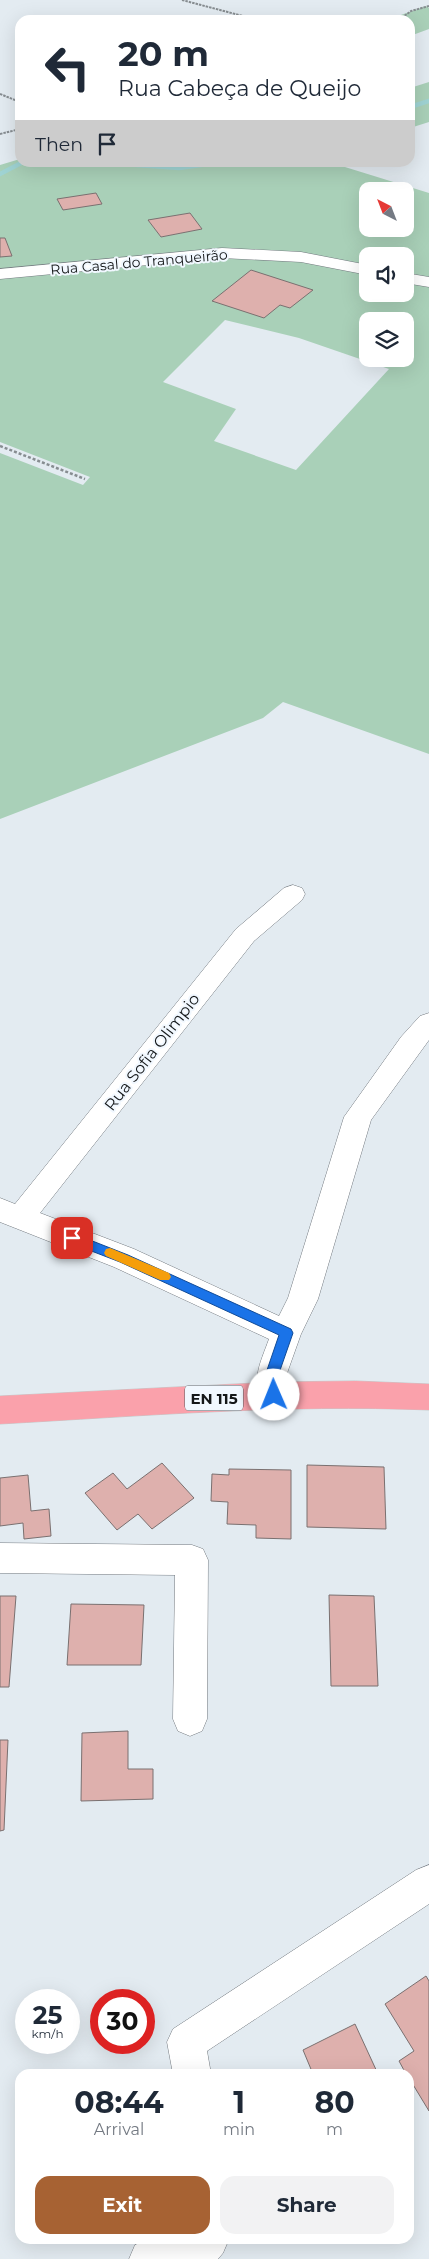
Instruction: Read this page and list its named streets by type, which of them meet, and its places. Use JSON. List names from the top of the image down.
{
  "streets": {
    "main road": ["EN 115"],
    "street": ["Rua Casal do Tranqueirão", "Rua Sofia Olimpio"]
  },
  "north": "top left",
  "page": {
    "turn": ["20 m", "Rua Cabeça de Queijo"],
    "then": "Then",
    "speed": "25 km/h",
    "limit": "30",
    "eta": [
      "08:44",
      "Arrival",
      "1",
      "min",
      "80",
      "m"
    ],
    "buttons": ["Exit", "Share"]
  }
}
